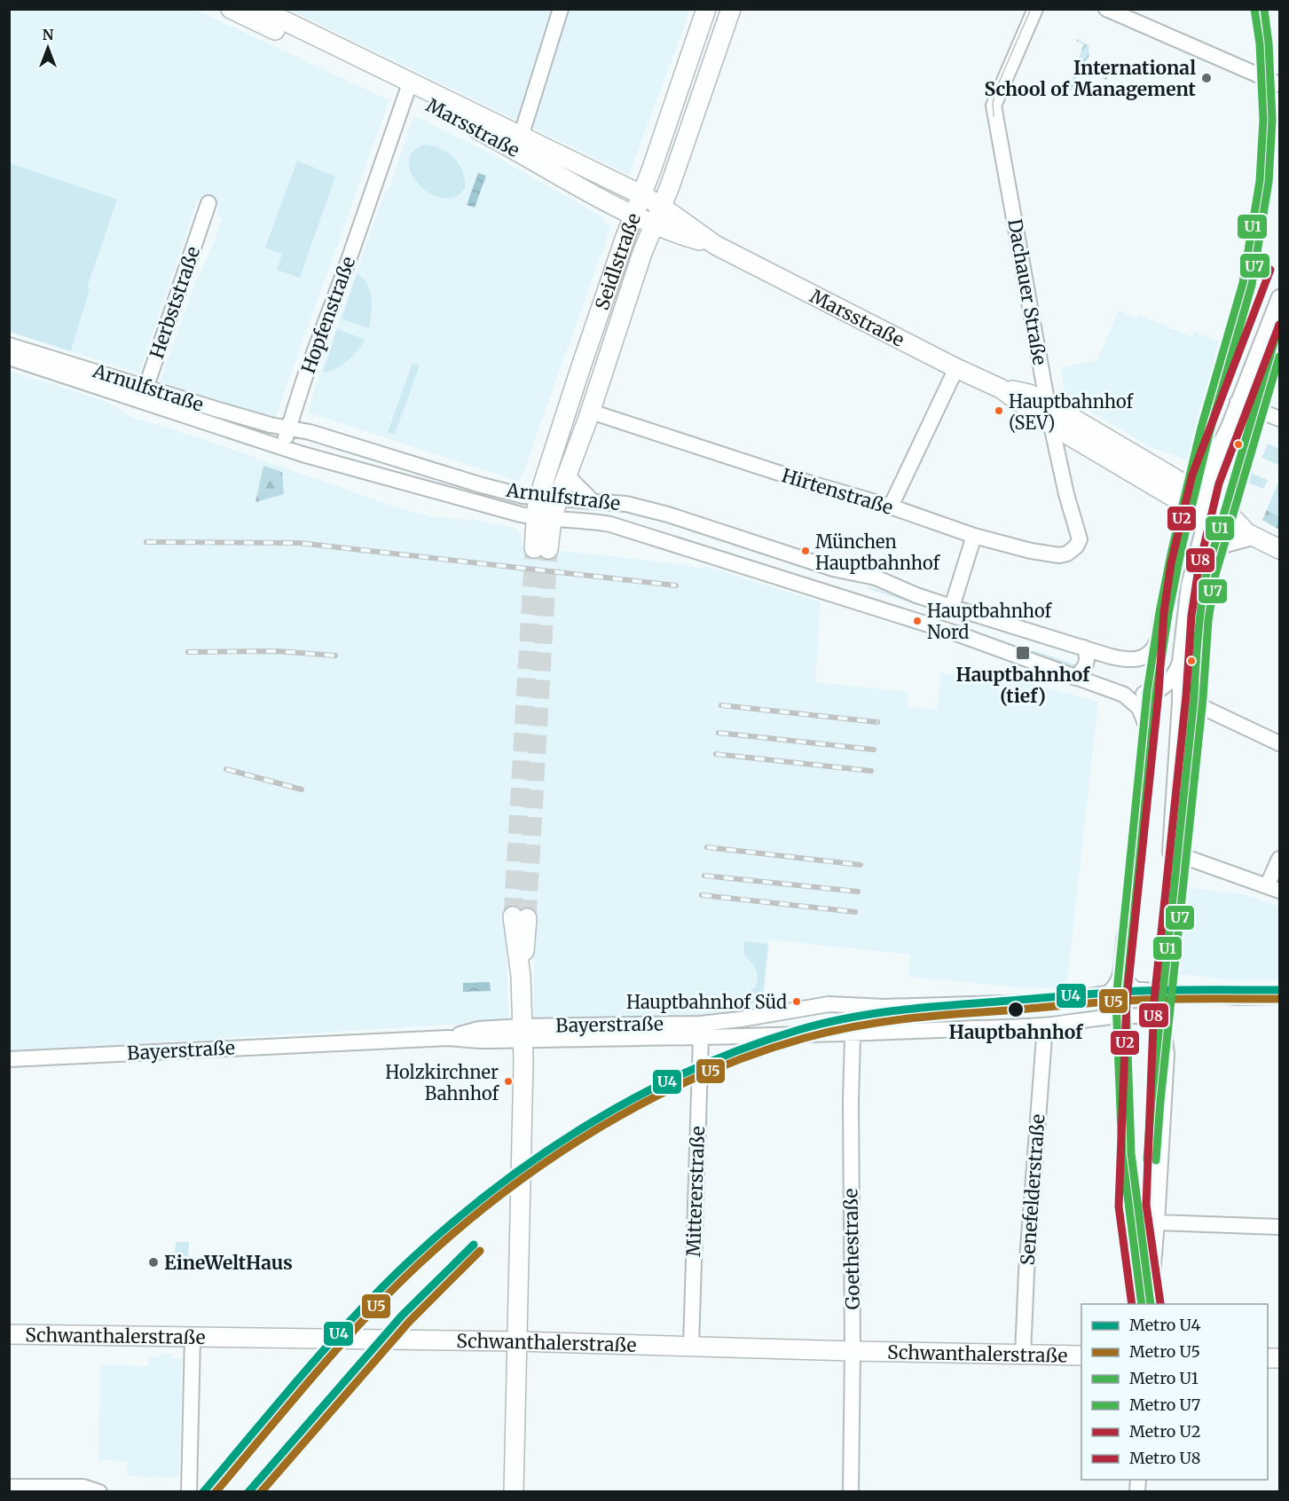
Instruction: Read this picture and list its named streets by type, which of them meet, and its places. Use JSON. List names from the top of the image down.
{
  "streets": {
    "main road": ["Marsstraße", "Seidlstraße", "Schwanthalerstraße"],
    "street": [
      "Dachauer Straße",
      "Herbststraße",
      "Hopfenstraße",
      "Arnulfstraße",
      "Hirtenstraße",
      "Bayerstraße",
      "Senefelderstraße",
      "Mittererstraße",
      "Goethestraße"
    ]
  },
  "crossings": [
    ["Marsstraße", "Seidlstraße"],
    ["Marsstraße", "Dachauer Straße"],
    ["Marsstraße", "Hopfenstraße"],
    ["Seidlstraße", "Arnulfstraße"],
    ["Seidlstraße", "Hirtenstraße"],
    ["Dachauer Straße", "Hirtenstraße"],
    ["Herbststraße", "Arnulfstraße"],
    ["Hopfenstraße", "Arnulfstraße"],
    ["Bayerstraße", "Senefelderstraße"],
    ["Bayerstraße", "Mittererstraße"],
    ["Bayerstraße", "Goethestraße"],
    ["Senefelderstraße", "Schwanthalerstraße"],
    ["Mittererstraße", "Schwanthalerstraße"],
    ["Goethestraße", "Schwanthalerstraße"]
  ],
  "places": {
    "other": [
      "International School of Management",
      "Hauptbahnhof (SEV)",
      "München Hauptbahnhof",
      "Hauptbahnhof Nord",
      "Hauptbahnhof Süd",
      "Hauptbahnhof",
      "Holzkirchner Bahnhof",
      "EineWeltHaus"
    ],
    "transit": ["Hauptbahnhof (tief)"]
  },
  "lines": [
    "metro line U1",
    "metro line U7",
    "metro line U2",
    "metro line U8",
    "metro line U4",
    "metro line U5"
  ],
  "legend": [
    "Metro U4",
    "Metro U5",
    "Metro U1",
    "Metro U7",
    "Metro U2",
    "Metro U8"
  ],
  "north": "top"
}
